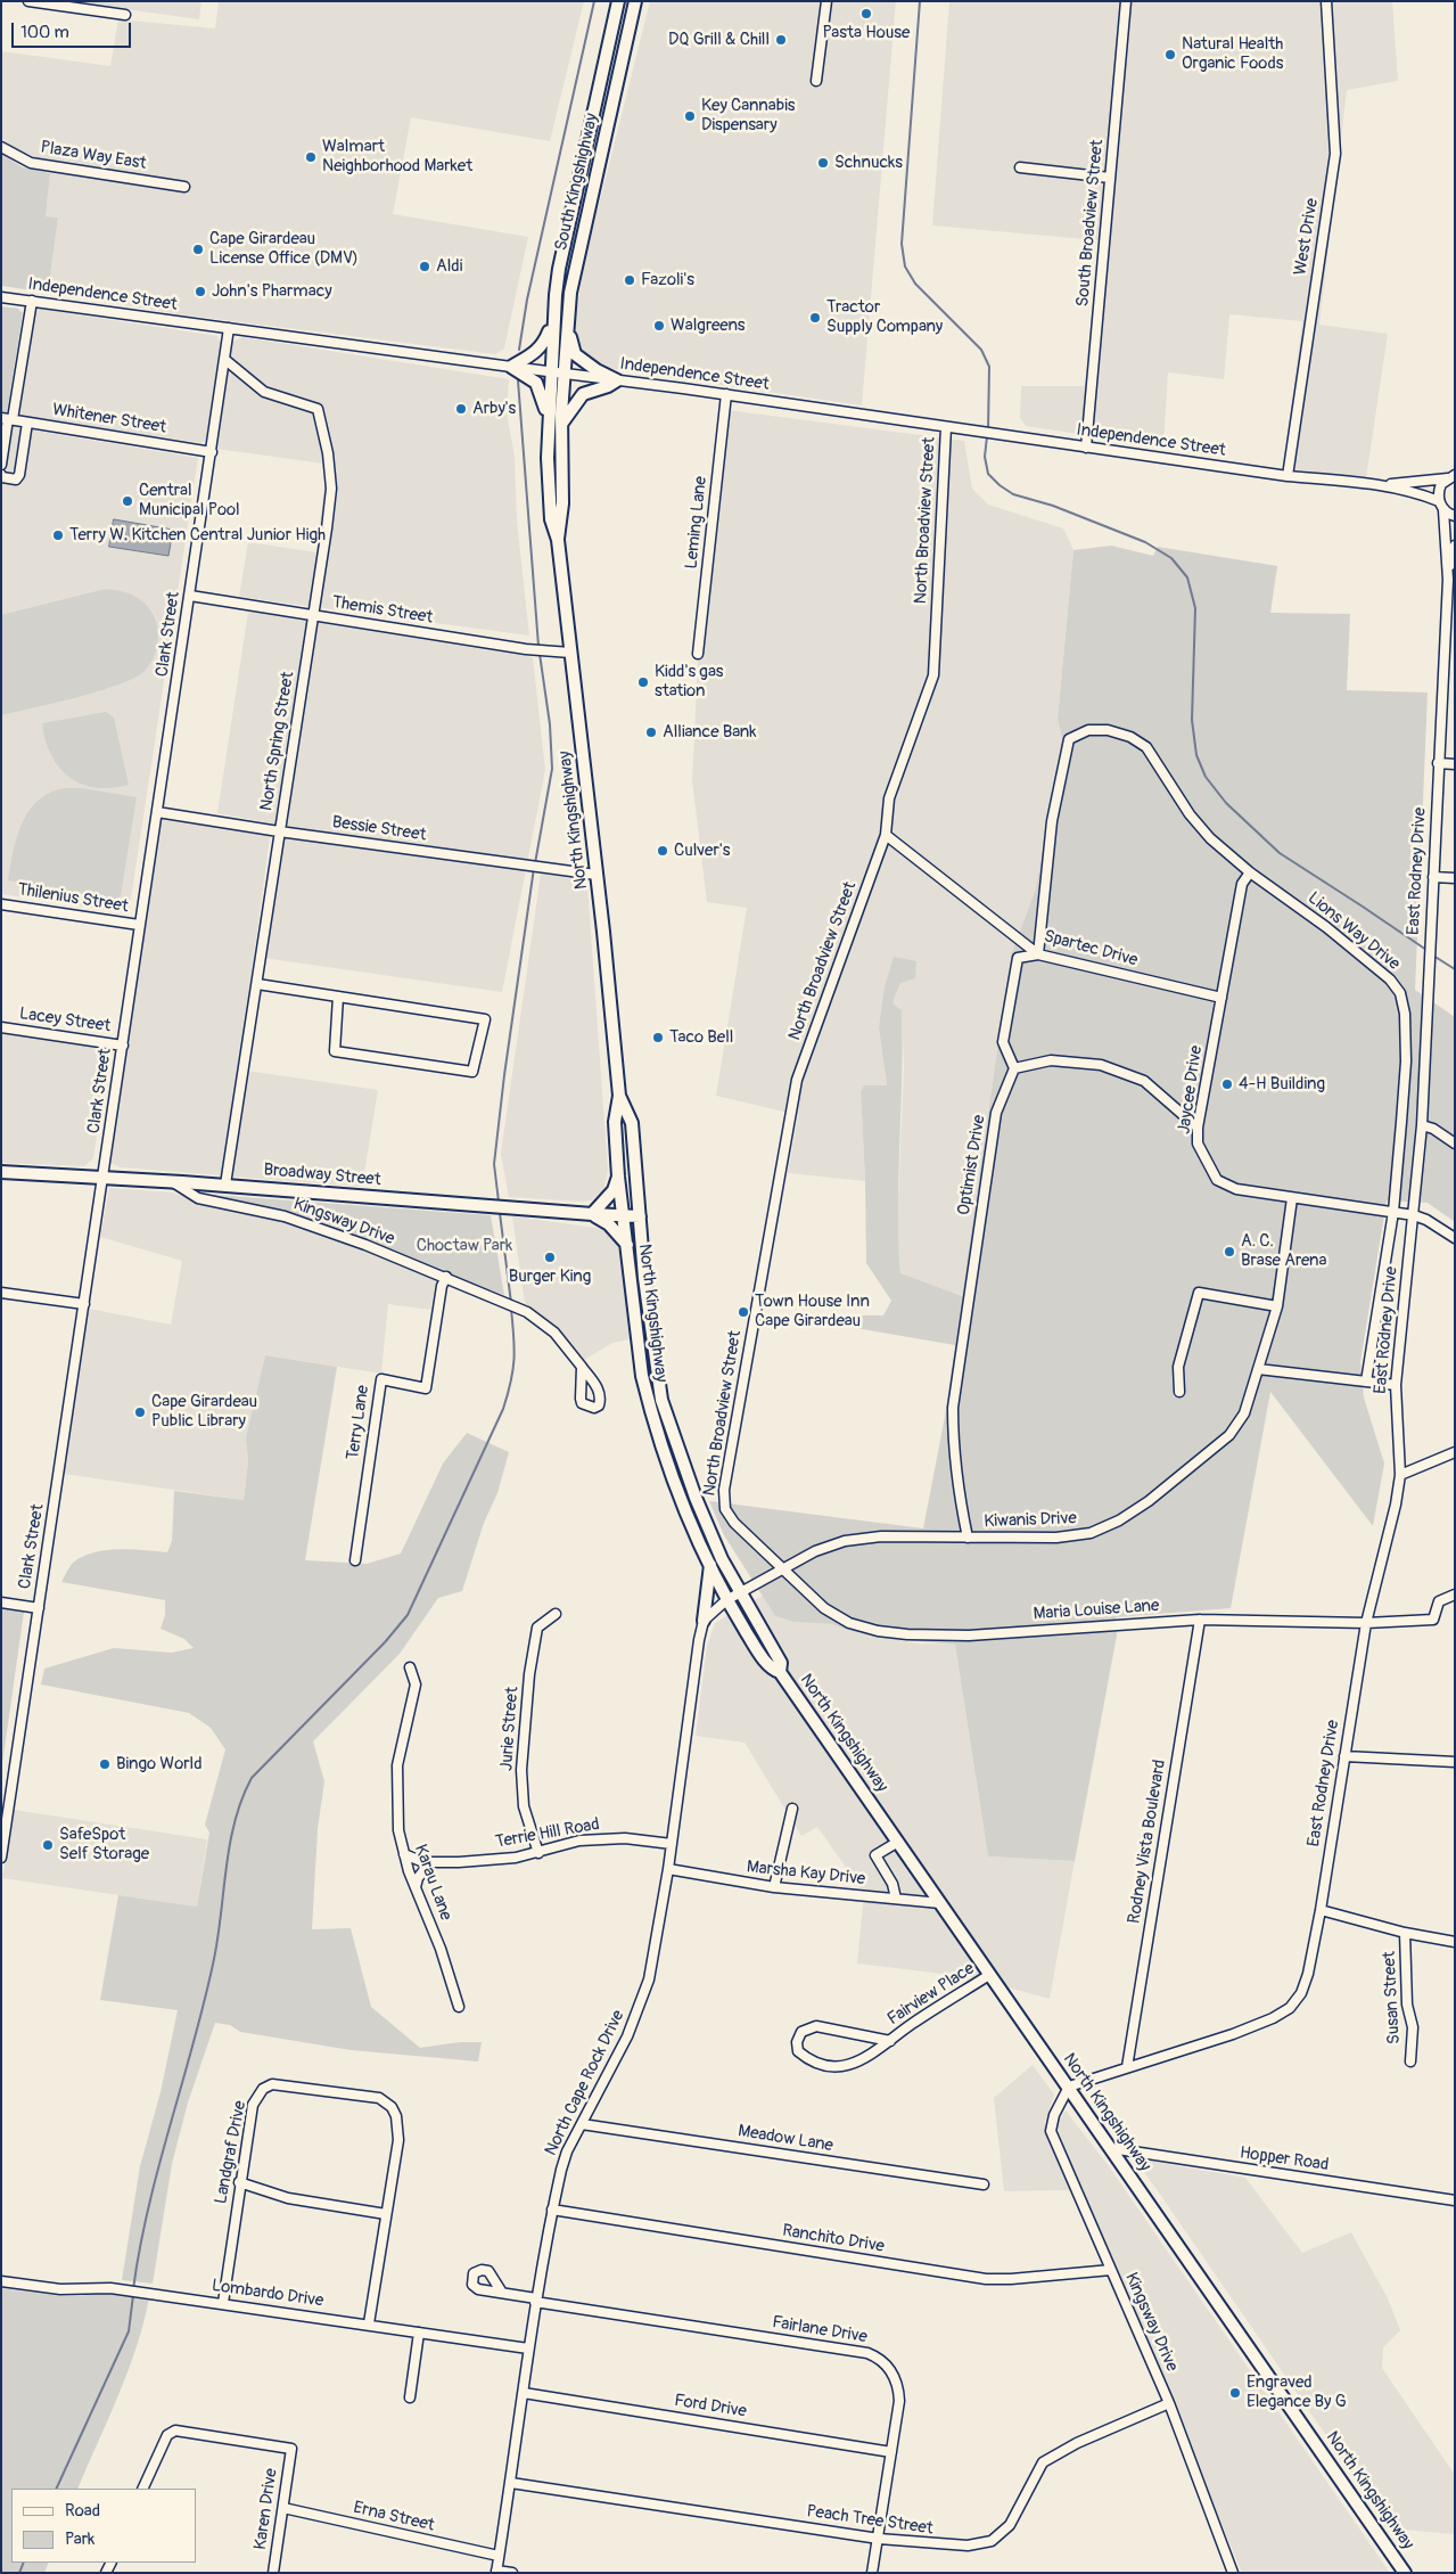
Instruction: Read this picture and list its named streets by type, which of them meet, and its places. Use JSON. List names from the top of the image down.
{
  "streets": {
    "main road": ["South Kingshighway", "North Kingshighway", "Broadway Street"],
    "street": [
      "Plaza Way East",
      "South Broadview Street",
      "West Drive",
      "Independence Street",
      "Whitener Street",
      "North Broadview Street",
      "Leming Lane",
      "Themis Street",
      "Clark Street",
      "North Spring Street",
      "Bessie Street",
      "East Rodney Drive",
      "Thilenius Street",
      "Lions Way Drive",
      "Spartec Drive",
      "Lacey Street",
      "Jaycee Drive",
      "Optimist Drive",
      "Kingsway Drive",
      "Terry Lane",
      "Kiwanis Drive",
      "Maria Louise Lane",
      "Jurie Street",
      "Terrie Hill Road",
      "Rodney Vista Boulevard",
      "Marsha Kay Drive",
      "Karau Lane",
      "Fairview Place",
      "Susan Street",
      "North Cape Rock Drive",
      "Meadow Lane",
      "Landgraf Drive",
      "Hopper Road",
      "Ranchito Drive",
      "Lombardo Drive",
      "Fairlane Drive",
      "Ford Drive",
      "Karen Drive",
      "Erna Street",
      "Peach Tree Street"
    ]
  },
  "crossings": [
    ["South Kingshighway", "Independence Street"],
    ["South Kingshighway", "North Kingshighway"],
    ["South Broadview Street", "Independence Street"],
    ["West Drive", "Independence Street"],
    ["Independence Street", "North Broadview Street"],
    ["Independence Street", "Leming Lane"],
    ["Independence Street", "Clark Street"],
    ["Independence Street", "North Kingshighway"],
    ["Whitener Street", "Clark Street"],
    ["North Broadview Street", "Spartec Drive"],
    ["North Broadview Street", "Maria Louise Lane"],
    ["Themis Street", "Clark Street"],
    ["Themis Street", "North Spring Street"],
    ["Themis Street", "North Kingshighway"],
    ["Clark Street", "North Spring Street"],
    ["Clark Street", "Bessie Street"],
    ["Clark Street", "Thilenius Street"],
    ["Clark Street", "Lacey Street"],
    ["Clark Street", "Broadway Street"],
    ["North Spring Street", "Bessie Street"],
    ["North Spring Street", "Broadway Street"],
    ["North Kingshighway", "Bessie Street"],
    ["North Kingshighway", "East Rodney Drive"],
    ["North Kingshighway", "Broadway Street"],
    ["North Kingshighway", "Kingsway Drive"],
    ["North Kingshighway", "Kiwanis Drive"],
    ["North Kingshighway", "Marsha Kay Drive"],
    ["North Kingshighway", "Fairview Place"],
    ["North Kingshighway", "Hopper Road"],
    ["East Rodney Drive", "Jaycee Drive"],
    ["East Rodney Drive", "Kingsway Drive"],
    ["East Rodney Drive", "Maria Louise Lane"],
    ["East Rodney Drive", "Rodney Vista Boulevard"],
    ["Lions Way Drive", "Spartec Drive"],
    ["Lions Way Drive", "Jaycee Drive"],
    ["Spartec Drive", "Jaycee Drive"],
    ["Jaycee Drive", "Kiwanis Drive"],
    ["Optimist Drive", "Kiwanis Drive"],
    ["Broadway Street", "Kingsway Drive"],
    ["Kingsway Drive", "Terry Lane"],
    ["Kingsway Drive", "Ranchito Drive"],
    ["Kingsway Drive", "Peach Tree Street"],
    ["Kiwanis Drive", "Maria Louise Lane"],
    ["Maria Louise Lane", "Rodney Vista Boulevard"],
    ["Jurie Street", "Terrie Hill Road"],
    ["Terrie Hill Road", "Karau Lane"],
    ["Terrie Hill Road", "North Cape Rock Drive"],
    ["Marsha Kay Drive", "North Cape Rock Drive"],
    ["North Cape Rock Drive", "Meadow Lane"],
    ["North Cape Rock Drive", "Ranchito Drive"],
    ["North Cape Rock Drive", "Lombardo Drive"],
    ["North Cape Rock Drive", "Fairlane Drive"],
    ["North Cape Rock Drive", "Ford Drive"],
    ["North Cape Rock Drive", "Erna Street"],
    ["North Cape Rock Drive", "Peach Tree Street"],
    ["Landgraf Drive", "Lombardo Drive"],
    ["Fairlane Drive", "Ford Drive"],
    ["Fairlane Drive", "Peach Tree Street"],
    ["Karen Drive", "Erna Street"]
  ],
  "parks": ["Choctaw Park"],
  "places": [
    "Pasta House",
    "DQ Grill & Chill",
    "Natural Health Organic Foods",
    "Key Cannabis Dispensary",
    "Walmart Neighborhood Market",
    "Schnucks",
    "Cape Girardeau License Office (DMV)",
    "Aldi",
    "Fazoli's",
    "John's Pharmacy",
    "Tractor Supply Company",
    "Walgreens",
    "Arby's",
    "Central Municipal Pool",
    "Terry W. Kitchen Central Junior High",
    "Kidd's gas station",
    "Alliance Bank",
    "Culver's",
    "Taco Bell",
    "4-H Building",
    "A. C. Brase Arena",
    "Burger King",
    "Town House Inn Cape Girardeau",
    "Cape Girardeau Public Library",
    "Bingo World",
    "SafeSpot Self Storage",
    "Engraved Elegance By G"
  ],
  "legend": ["Road", "Park"],
  "scale_bar": "100 m"
}
